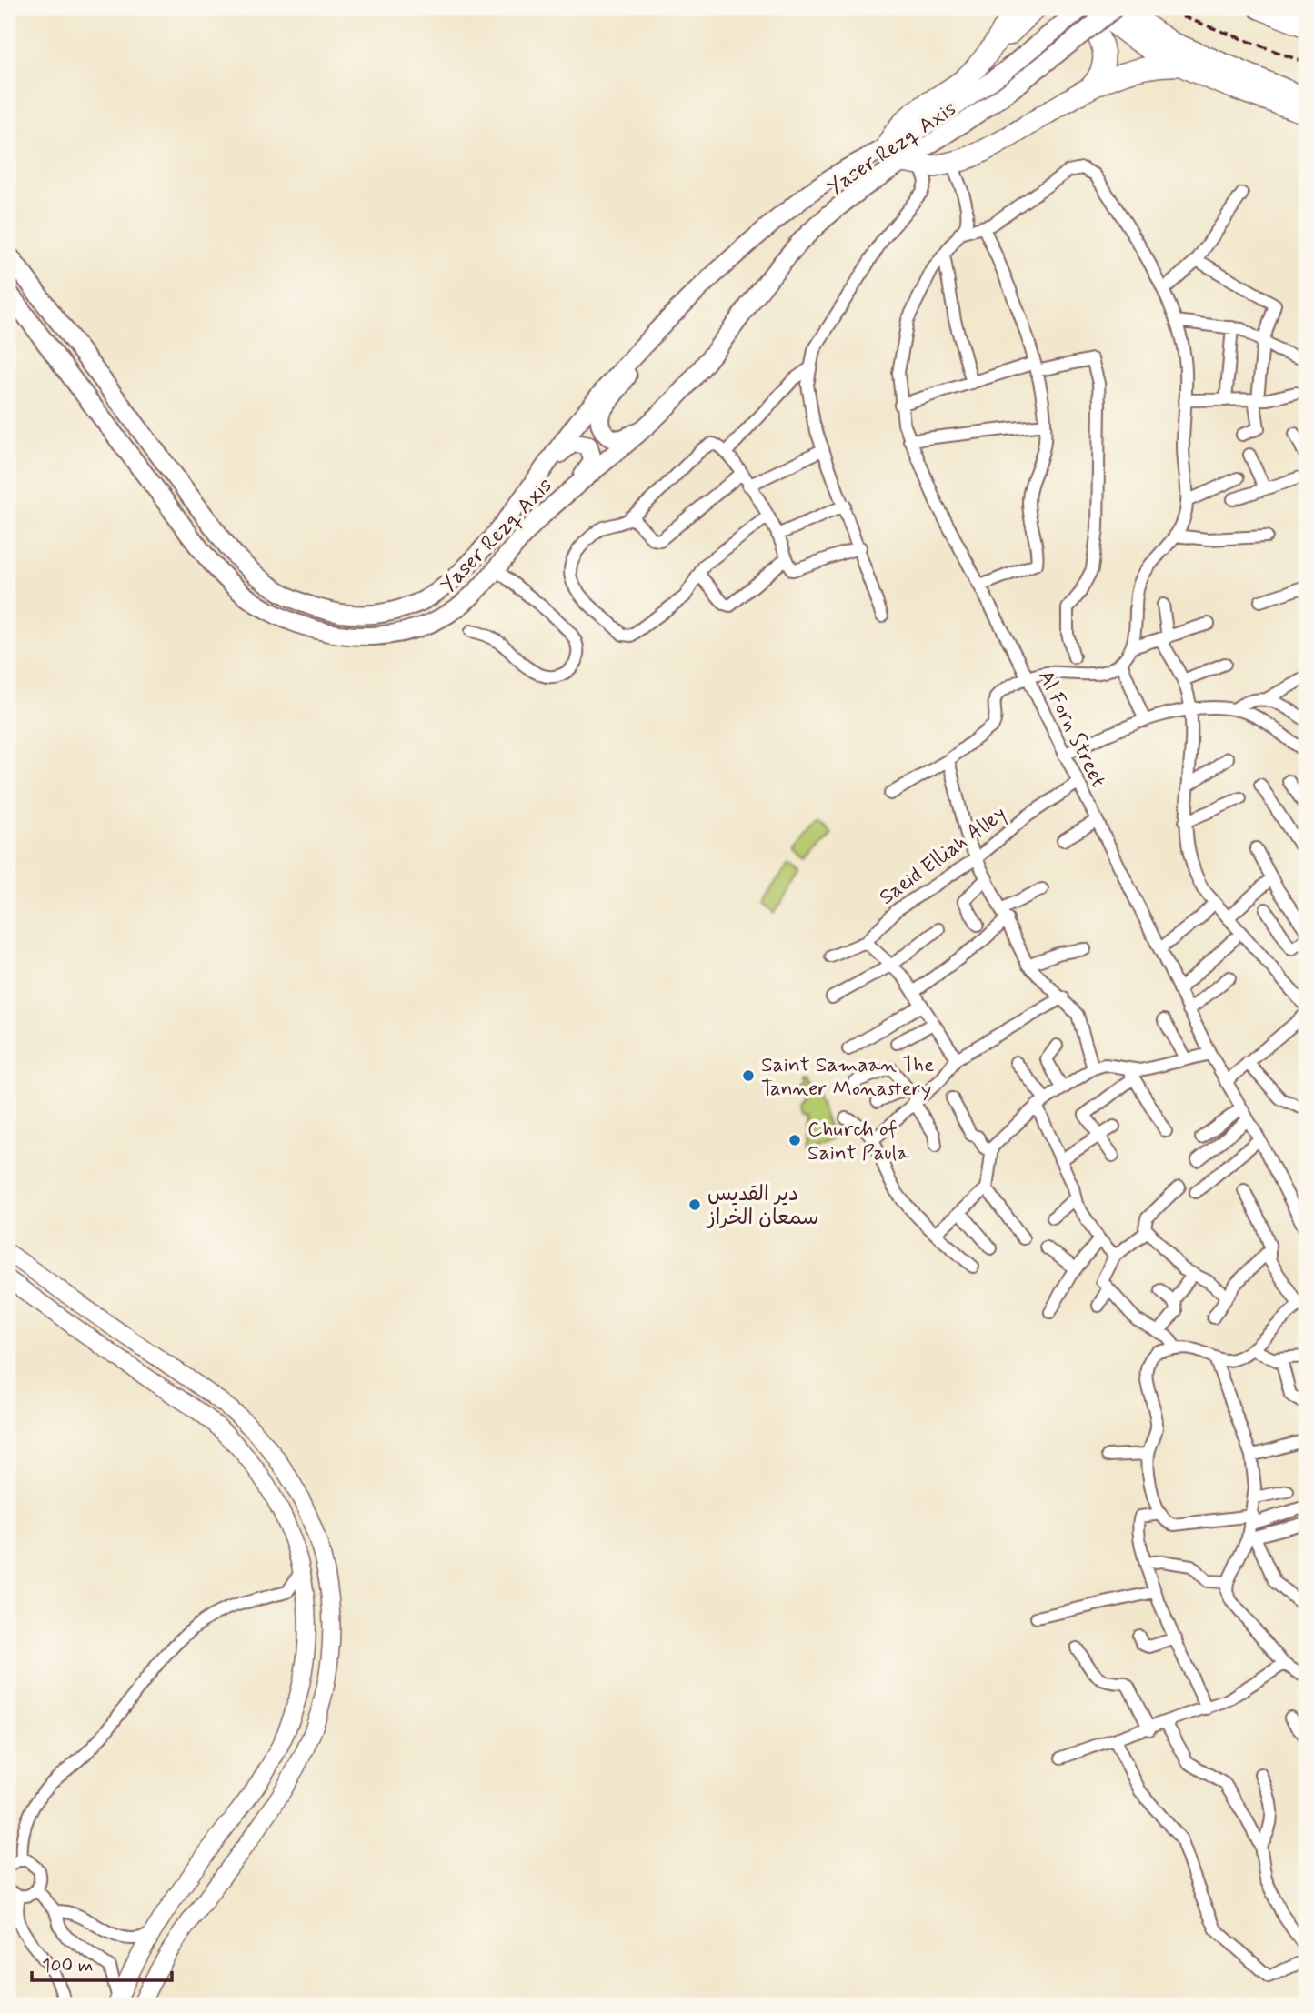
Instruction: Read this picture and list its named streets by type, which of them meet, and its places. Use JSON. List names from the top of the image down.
{
  "streets": {
    "main road": ["Yaser Rezq Axis"],
    "street": ["Al Forn Street", "Saeid Elliah Alley"]
  },
  "crossings": [
    ["Al Forn Street", "Saeid Elliah Alley"]
  ],
  "places": ["Saint Samaan The Tanner Monastery", "Church of Saint Paula", "دير القديس سمعان الخراز"],
  "scale_bar": "100 m"
}
